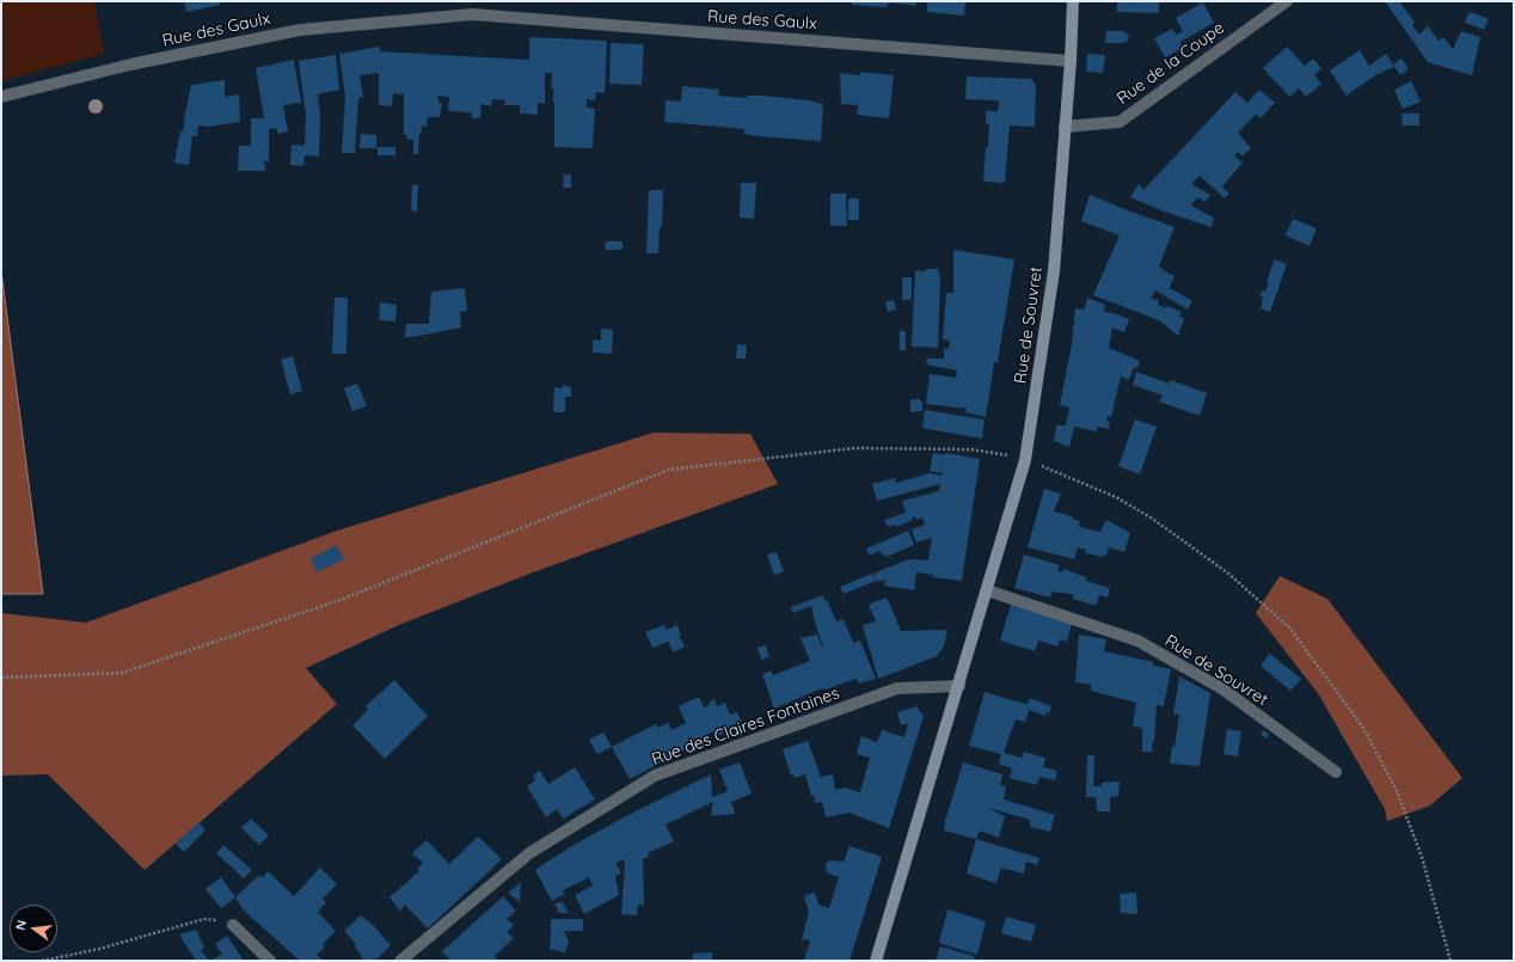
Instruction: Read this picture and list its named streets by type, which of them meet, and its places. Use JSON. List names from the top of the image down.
{
  "streets": {
    "main road": ["Rue de Souvret"],
    "street": ["Rue des Gaulx", "Rue de la Coupe", "Rue des Claires Fontaines"]
  },
  "crossings": [
    ["Rue des Gaulx", "Rue de Souvret"],
    ["Rue de la Coupe", "Rue de Souvret"],
    ["Rue de Souvret", "Rue des Claires Fontaines"]
  ],
  "north": "left"
}
